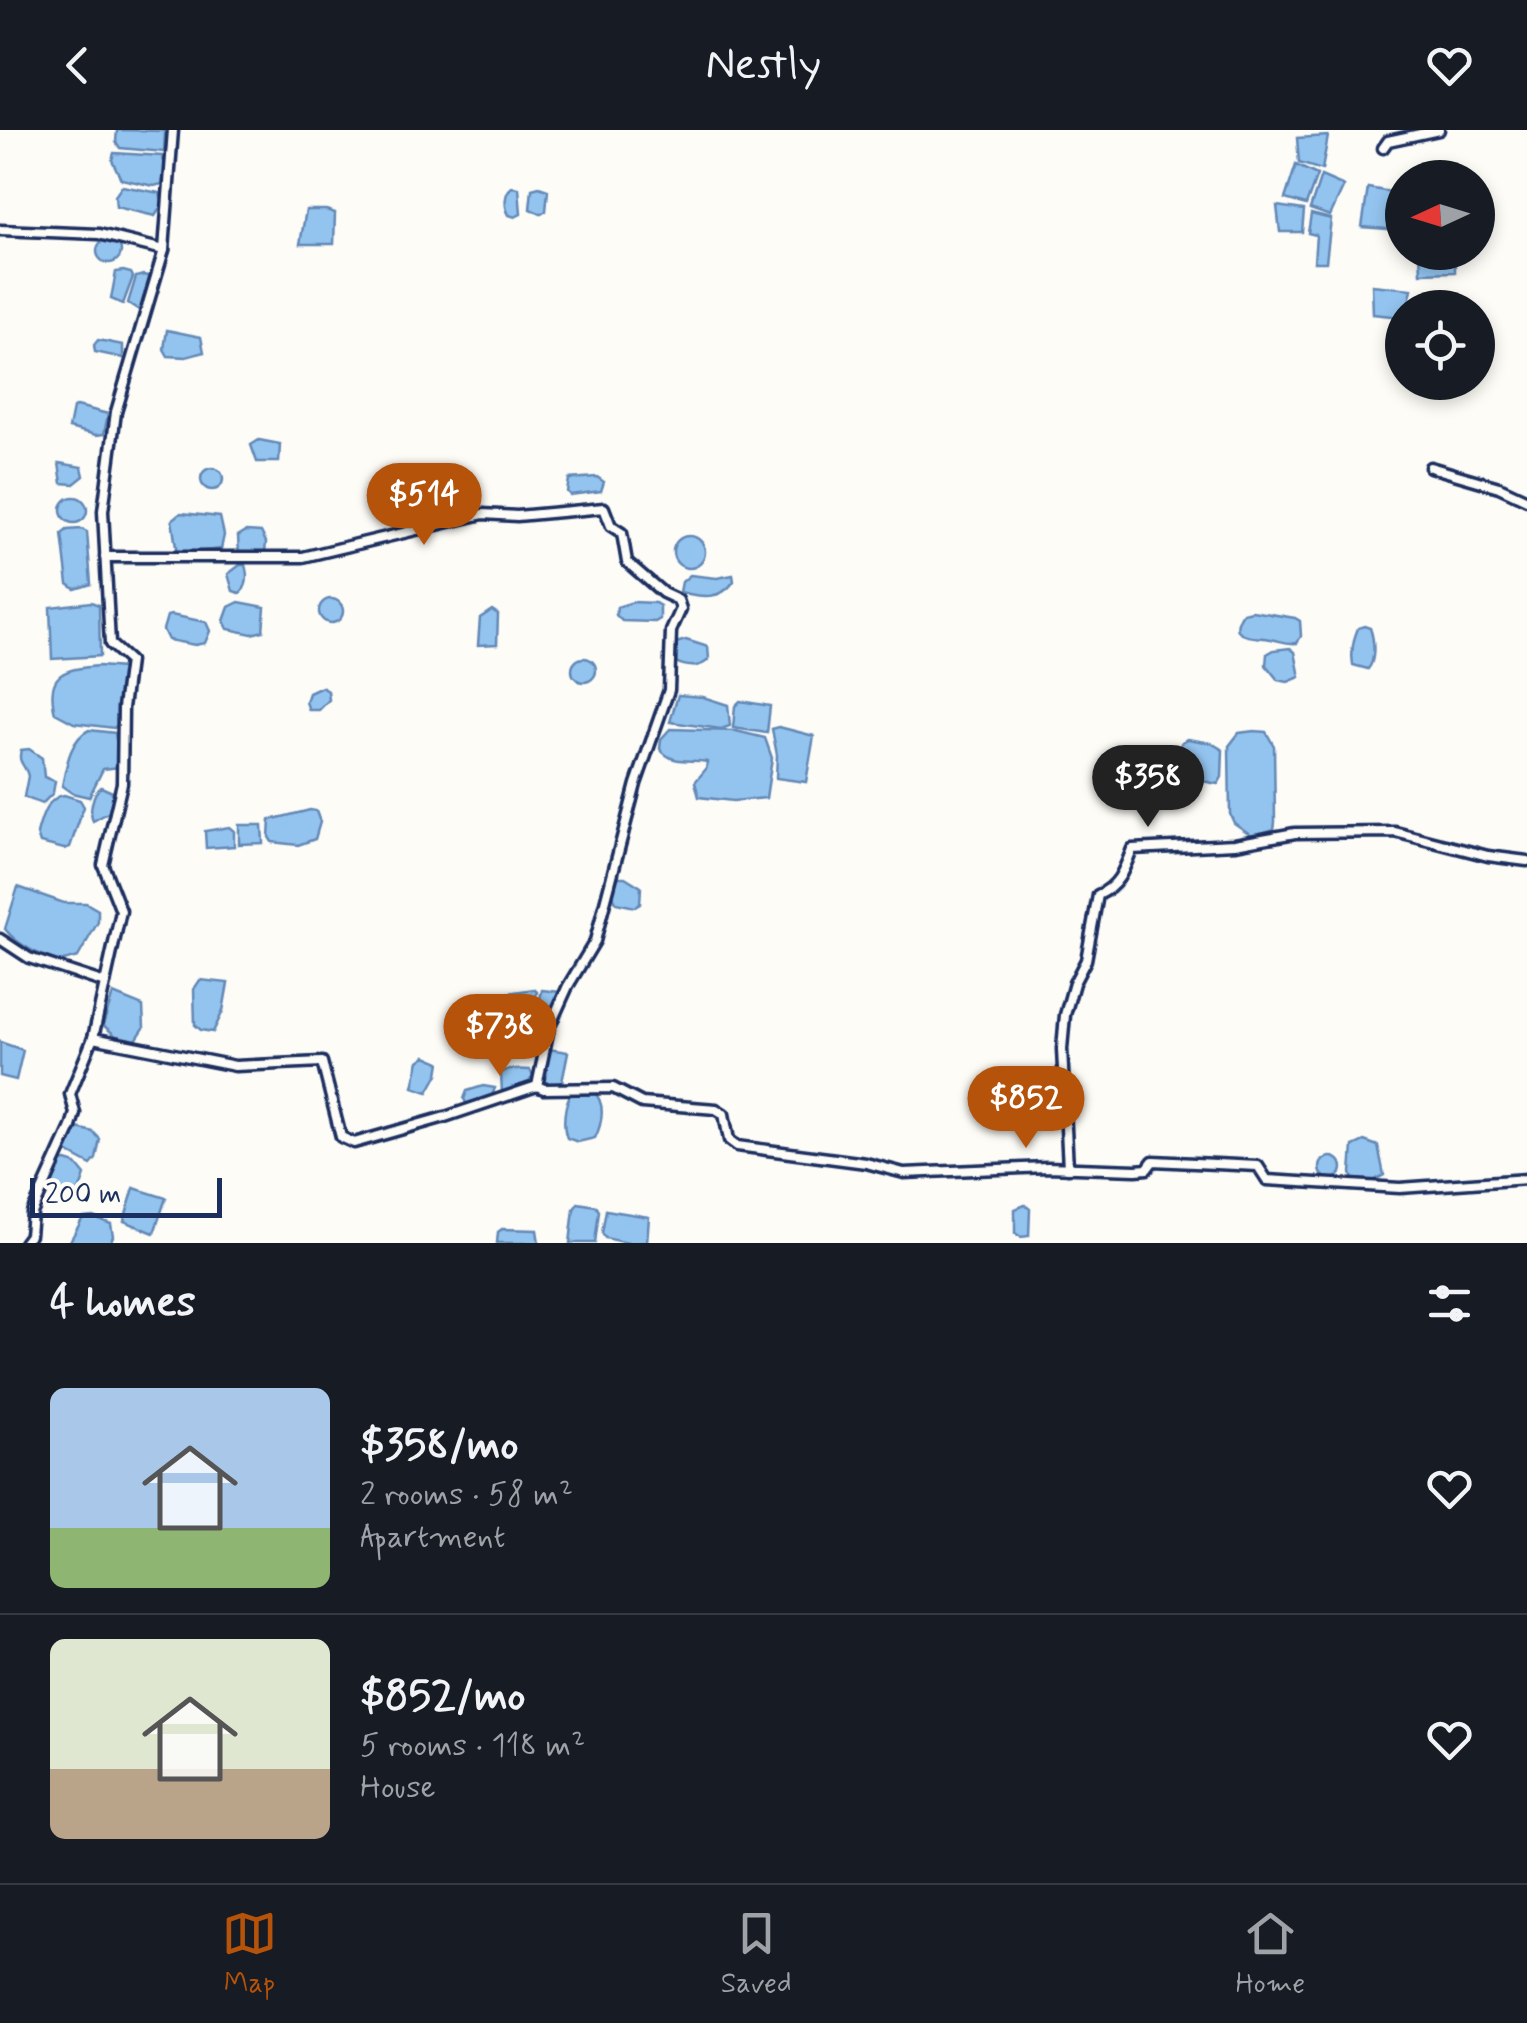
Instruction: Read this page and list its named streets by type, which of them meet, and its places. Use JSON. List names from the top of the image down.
{
  "scale_bar": "200 m",
  "north": "left",
  "page": {
    "header": "Nestly",
    "price": [
      "$514",
      "$358",
      "$738",
      "$852"
    ],
    "scale": "200 m",
    "heading": "4 homes",
    "list": [
      {
        "name": "$358/mo",
        "note": "2 rooms · 58 m² · Apartment"
      },
      {
        "name": "$852/mo",
        "note": "5 rooms · 118 m² · House"
      }
    ],
    "tabs": ["Map", "Saved", "Home"]
  }
}
